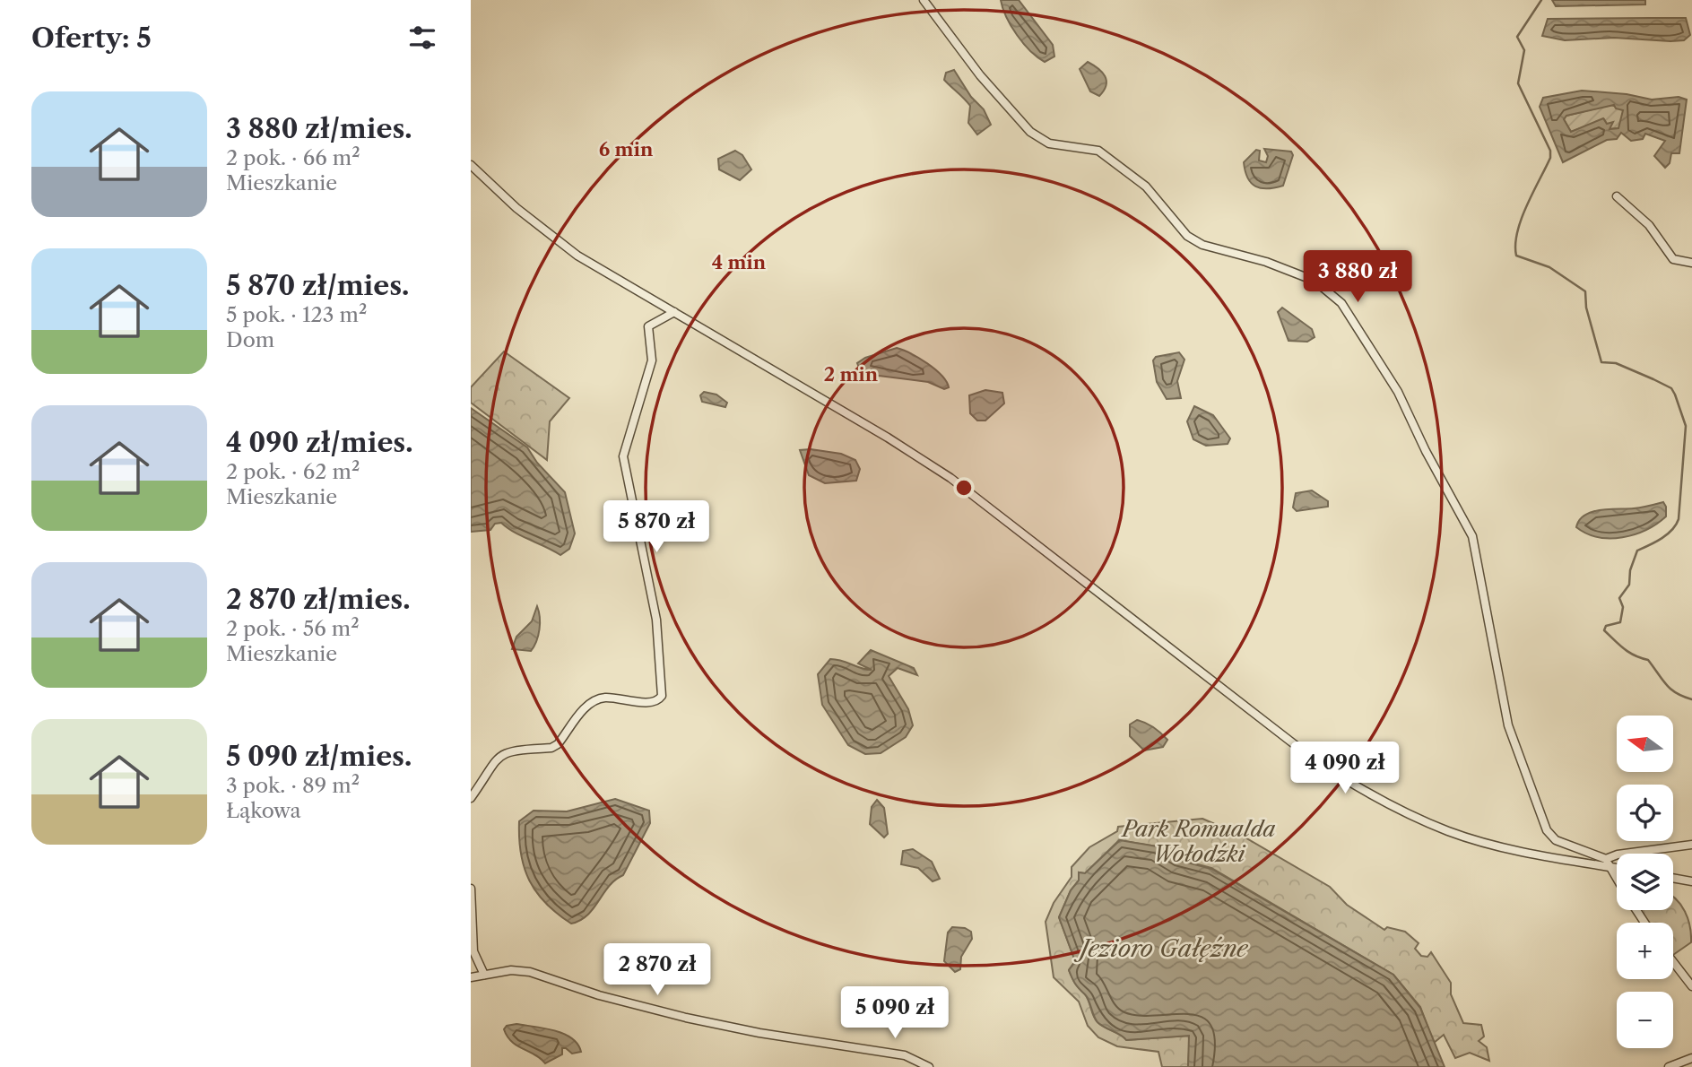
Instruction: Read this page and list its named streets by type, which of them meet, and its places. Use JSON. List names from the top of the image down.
{
  "water": ["Jezioro Gałęźne"],
  "parks": ["Park Romualda Wołodźki"],
  "north": "left",
  "page": {
    "heading": "Oferty: 5",
    "list": [
      {
        "name": "3 880 zł/mies.",
        "note": "2 pok. · 66 m² · Mieszkanie"
      },
      {
        "name": "5 870 zł/mies.",
        "note": "5 pok. · 123 m² · Dom"
      },
      {
        "name": "4 090 zł/mies.",
        "note": "2 pok. · 62 m² · Mieszkanie"
      },
      {
        "name": "2 870 zł/mies.",
        "note": "2 pok. · 56 m² · Mieszkanie"
      },
      {
        "name": "5 090 zł/mies.",
        "note": "3 pok. · 89 m² · Łąkowa"
      }
    ],
    "price": [
      "3 880 zł",
      "5 870 zł",
      "4 090 zł",
      "2 870 zł",
      "5 090 zł"
    ],
    "map_buttons": ["+", "−"]
  },
  "rings": ["6 min", "4 min", "2 min"]
}
